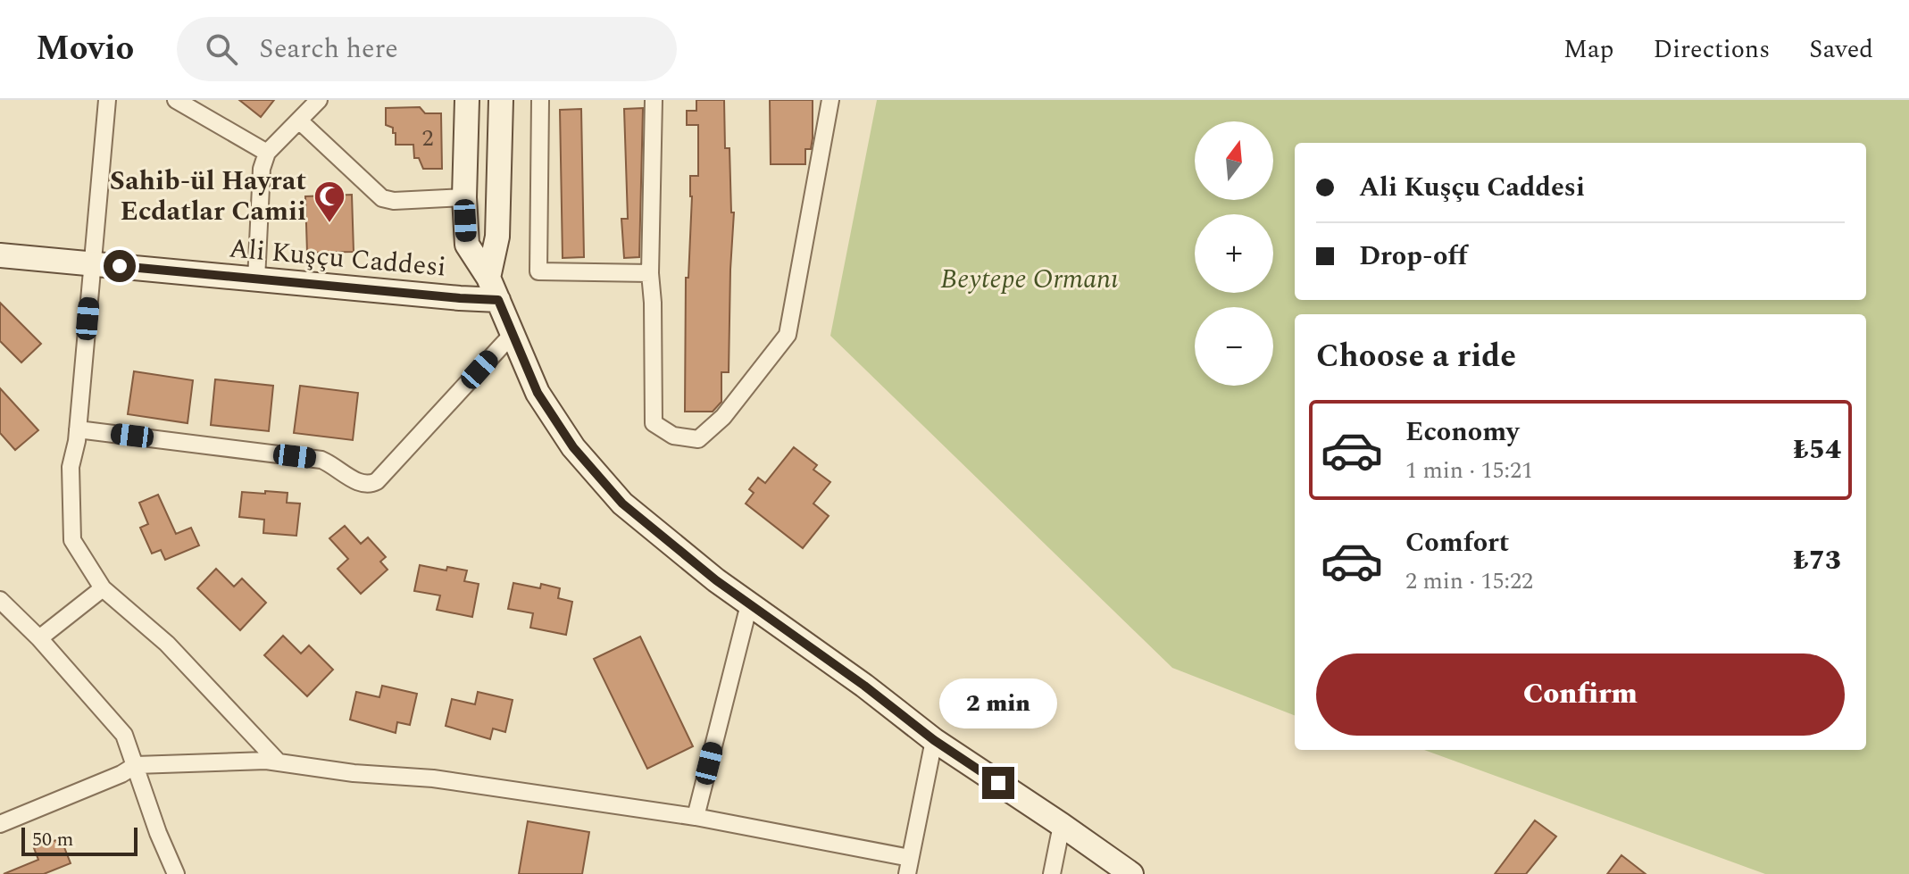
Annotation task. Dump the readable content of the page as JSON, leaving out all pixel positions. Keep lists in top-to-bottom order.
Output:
{
  "streets": {
    "street": ["Ali Kuşçu Caddesi"]
  },
  "parks": ["Beytepe Ormanı"],
  "places": {
    "mosque": ["Sahib-ül Hayrat Ecdatlar Camii"]
  },
  "house_numbers": ["2"],
  "scale_bar": "50 m",
  "north": "top",
  "page": {
    "header": "Movio",
    "search": "Search here",
    "nav": ["Map", "Directions", "Saved"],
    "map_buttons": ["+", "−"],
    "banner": ["Ali Kuşçu Caddesi", "Drop-off"],
    "heading": "Choose a ride",
    "list": [
      {
        "name": "Economy",
        "note": "1 min · 15:21",
        "value": "₺54"
      },
      {
        "name": "Comfort",
        "note": "2 min · 15:22",
        "value": "₺73"
      }
    ],
    "buttons": "Confirm",
    "bubble": "2 min",
    "scale": "50 m"
  }
}
